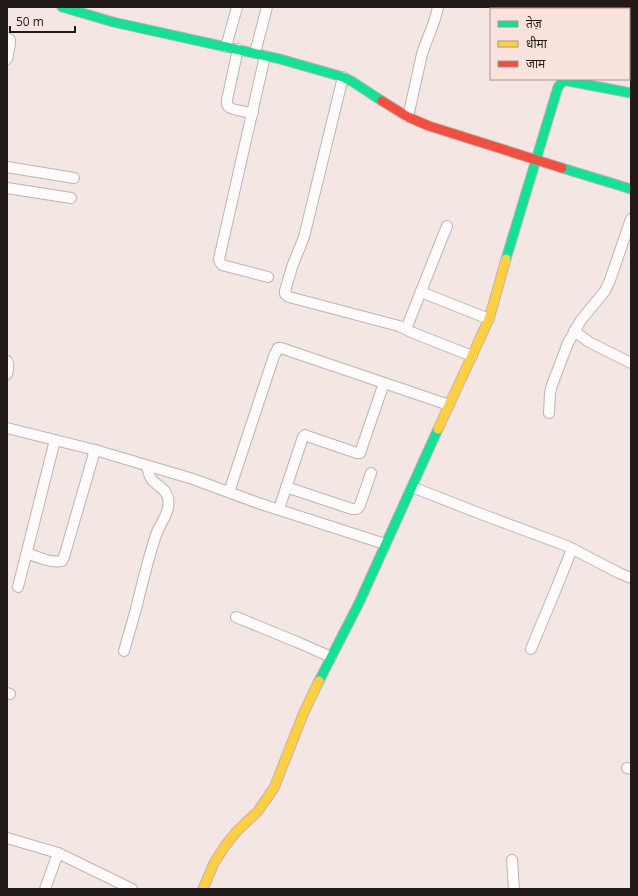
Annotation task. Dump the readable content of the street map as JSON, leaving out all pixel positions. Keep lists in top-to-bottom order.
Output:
{
  "legend": ["तेज़", "धीमा", "जाम"],
  "scale_bar": "50 m"
}
